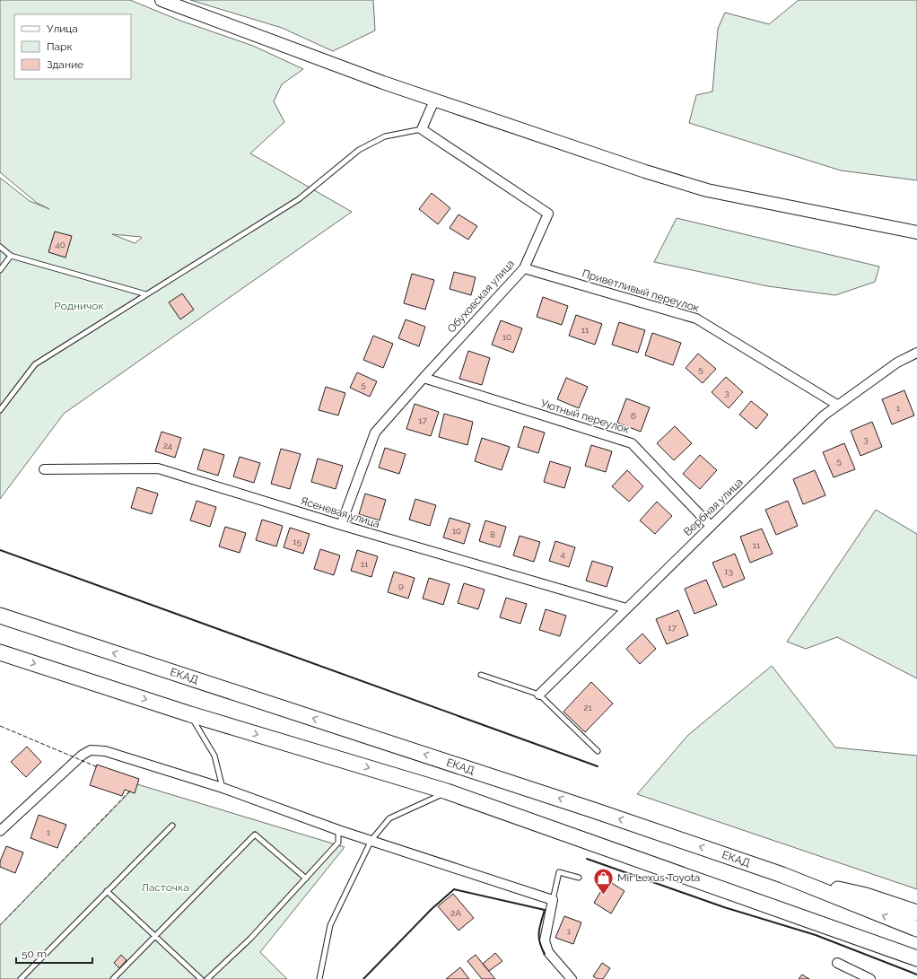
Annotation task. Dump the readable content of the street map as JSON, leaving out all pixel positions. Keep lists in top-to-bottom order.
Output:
{
  "streets": {
    "highway": ["ЕКАД"],
    "street": [
      "Приветливый переулок",
      "Обуховская улица",
      "Уютный переулок",
      "Вербная улица",
      "Ясеневая улица"
    ]
  },
  "crossings": [
    ["Приветливый переулок", "Обуховская улица"],
    ["Приветливый переулок", "Вербная улица"],
    ["Обуховская улица", "Уютный переулок"],
    ["Обуховская улица", "Ясеневая улица"],
    ["Уютный переулок", "Вербная улица"],
    ["Вербная улица", "Ясеневая улица"]
  ],
  "parks": ["Родничок", "Ласточка"],
  "places": {
    "shop": ["Mir Lexus Toyota"]
  },
  "house_numbers": [
    "40",
    "11",
    "10",
    "5",
    "5",
    "3",
    "1",
    "6",
    "17",
    "3",
    "24",
    "5",
    "10",
    "8",
    "15",
    "11",
    "4",
    "11",
    "13",
    "9",
    "17",
    "21",
    "1",
    "2А",
    "1"
  ],
  "legend": ["Улица", "Парк", "Здание"],
  "scale_bar": "50 m"
}
